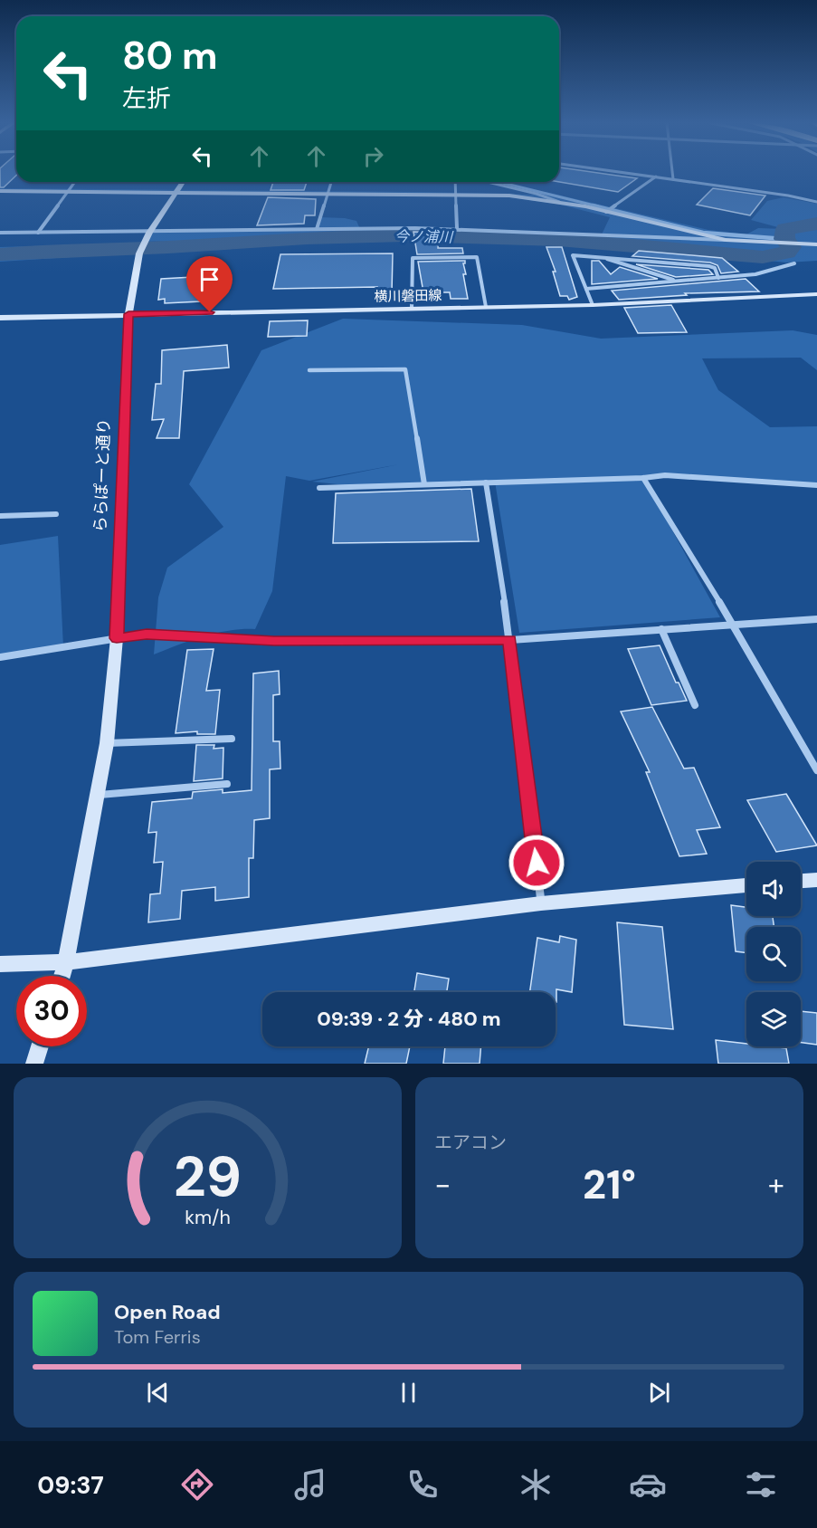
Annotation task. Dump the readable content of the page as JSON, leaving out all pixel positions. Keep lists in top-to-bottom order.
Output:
{
  "streets": {
    "street": ["横川磐田線", "ららぽーと通り"]
  },
  "crossings": [
    ["横川磐田線", "ららぽーと通り"]
  ],
  "water": ["今ノ浦川"],
  "page": {
    "turn": ["80 m", "左折"],
    "limit": "30",
    "trip": "09:39 · 2 分 · 480 m",
    "tile": "エアコン",
    "heat": ["−", "21°", "+"],
    "song": ["Open Road", "Tom Ferris"],
    "tabs": "09:37",
    "gauge": ["29", "km/h"]
  }
}
